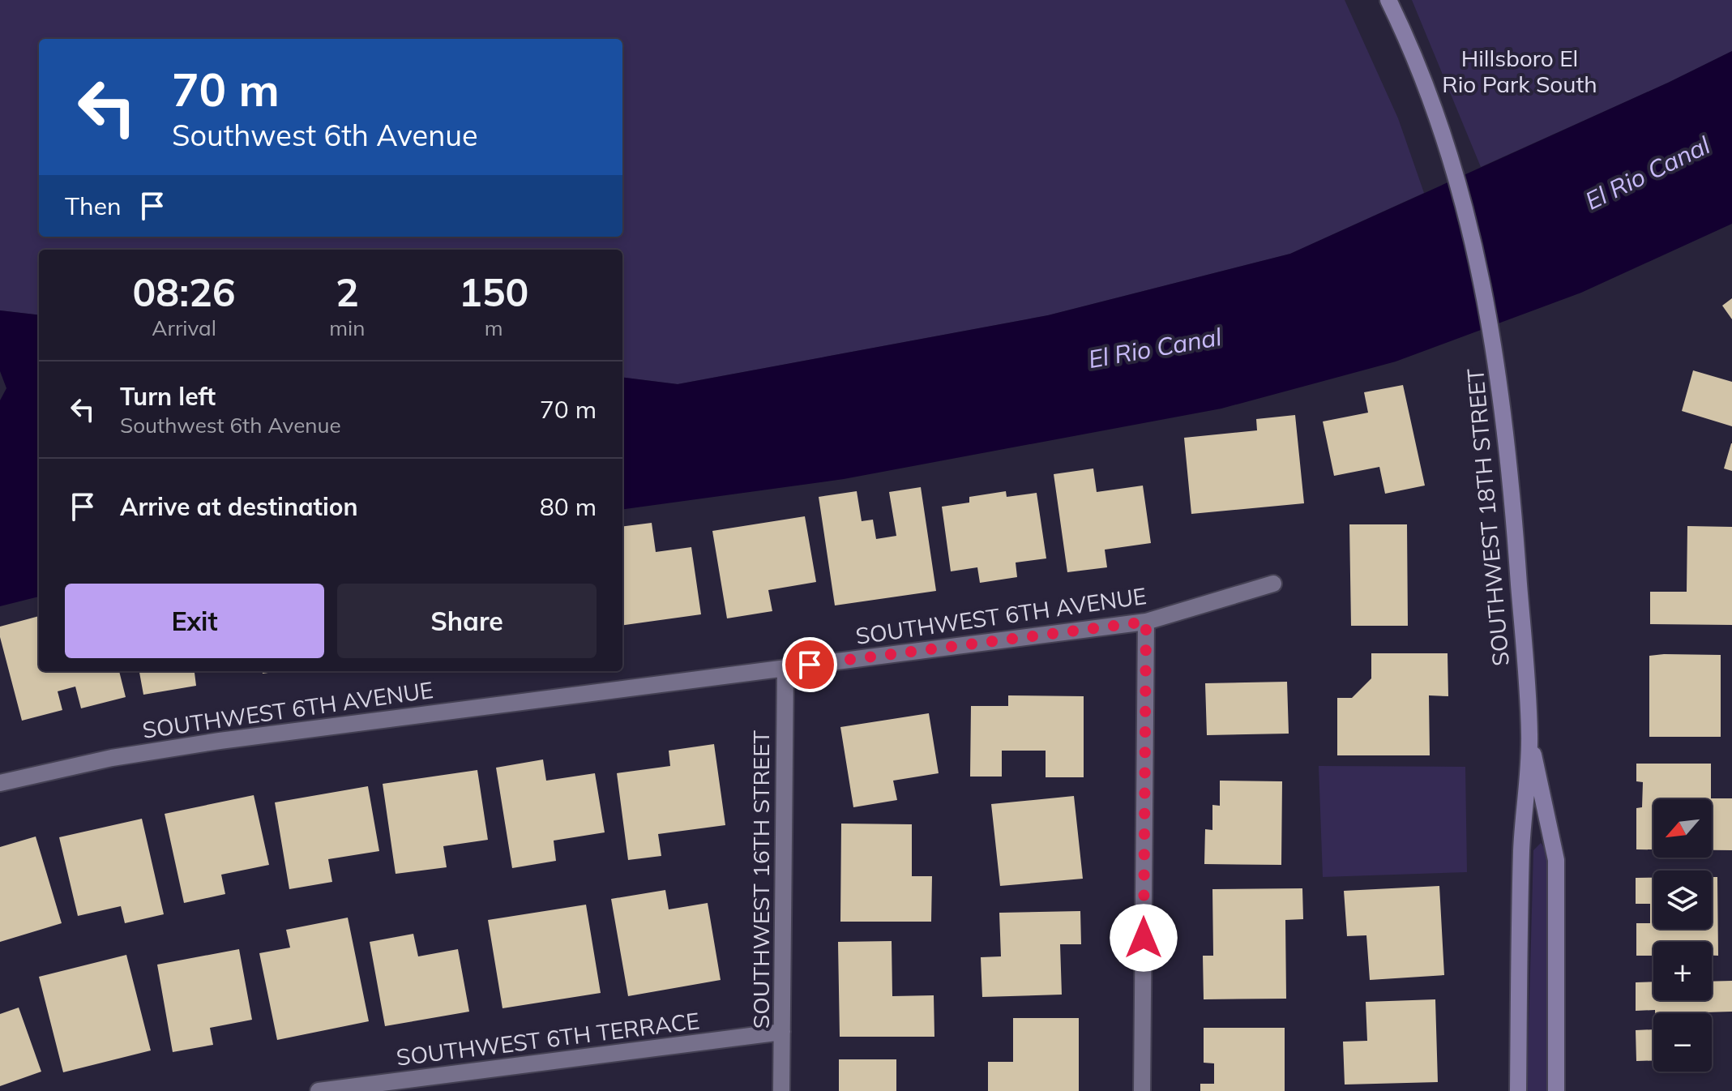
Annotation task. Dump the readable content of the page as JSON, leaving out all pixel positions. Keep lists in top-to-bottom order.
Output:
{
  "streets": {
    "main road": ["SOUTHWEST 18TH STREET"],
    "street": ["SOUTHWEST 6TH AVENUE", "SOUTHWEST 16TH STREET", "SOUTHWEST 6TH TERRACE"]
  },
  "crossings": [
    ["SOUTHWEST 6TH AVENUE", "SOUTHWEST 16TH STREET"],
    ["SOUTHWEST 16TH STREET", "SOUTHWEST 6TH TERRACE"]
  ],
  "water": ["El Rio Canal"],
  "parks": ["Hillsboro El Rio Park South"],
  "north": "bottom left",
  "page": {
    "turn": ["70 m", "Southwest 6th Avenue"],
    "then": "Then",
    "eta": [
      "08:26",
      "Arrival",
      "2",
      "min",
      "150",
      "m"
    ],
    "list": [
      {
        "name": "Turn left",
        "note": "Southwest 6th Avenue",
        "value": "70 m"
      },
      {
        "name": "Arrive at destination",
        "value": "80 m"
      }
    ],
    "buttons": ["Exit", "Share"],
    "map_buttons": ["+", "−"]
  }
}
